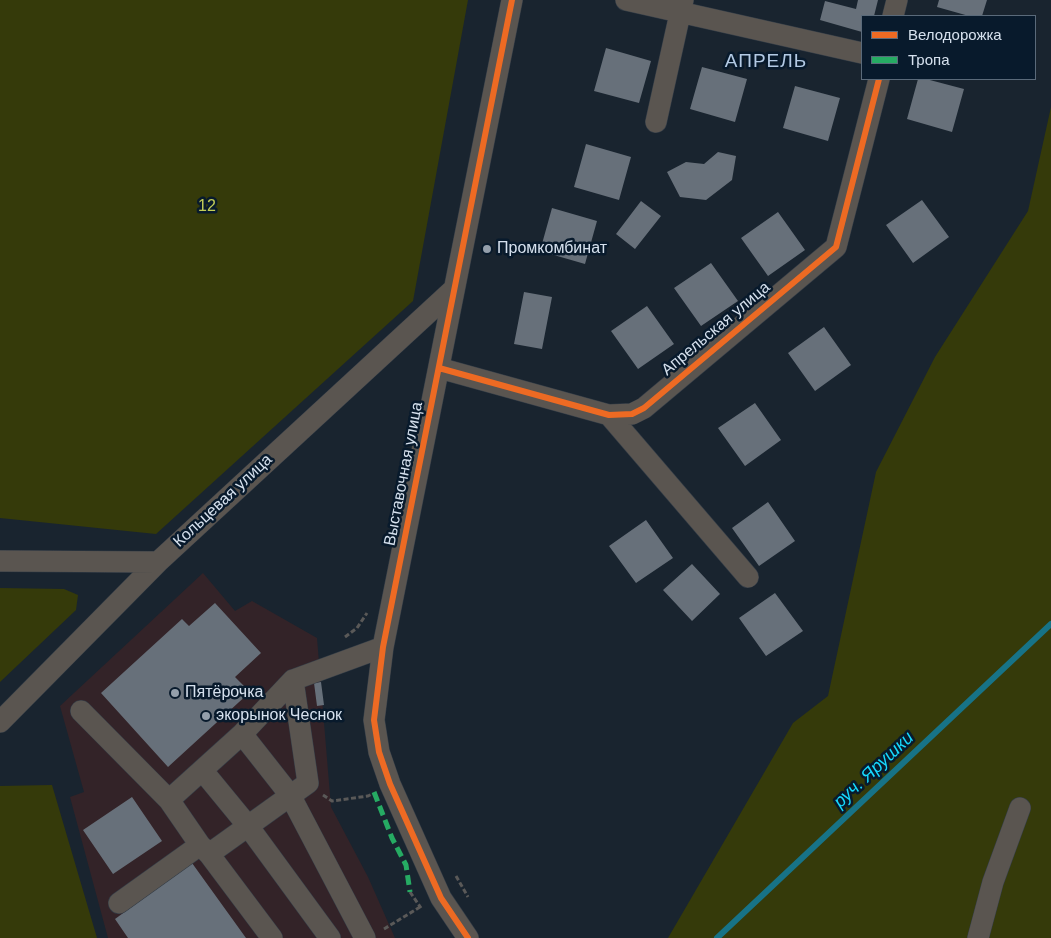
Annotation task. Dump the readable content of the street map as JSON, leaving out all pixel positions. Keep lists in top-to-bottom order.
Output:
{
  "streets": {
    "street": ["Апрельская улица", "Выставочная улица", "Кольцевая улица"]
  },
  "crossings": [
    ["Апрельская улица", "Выставочная улица"],
    ["Выставочная улица", "Кольцевая улица"]
  ],
  "districts": ["АПРЕЛЬ"],
  "water": ["руч. Ярушки"],
  "parks": ["12"],
  "places": ["Промкомбинат", "Пятёрочка", "экорынок Чеснок"],
  "legend": ["Велодорожка", "Тропа"]
}
